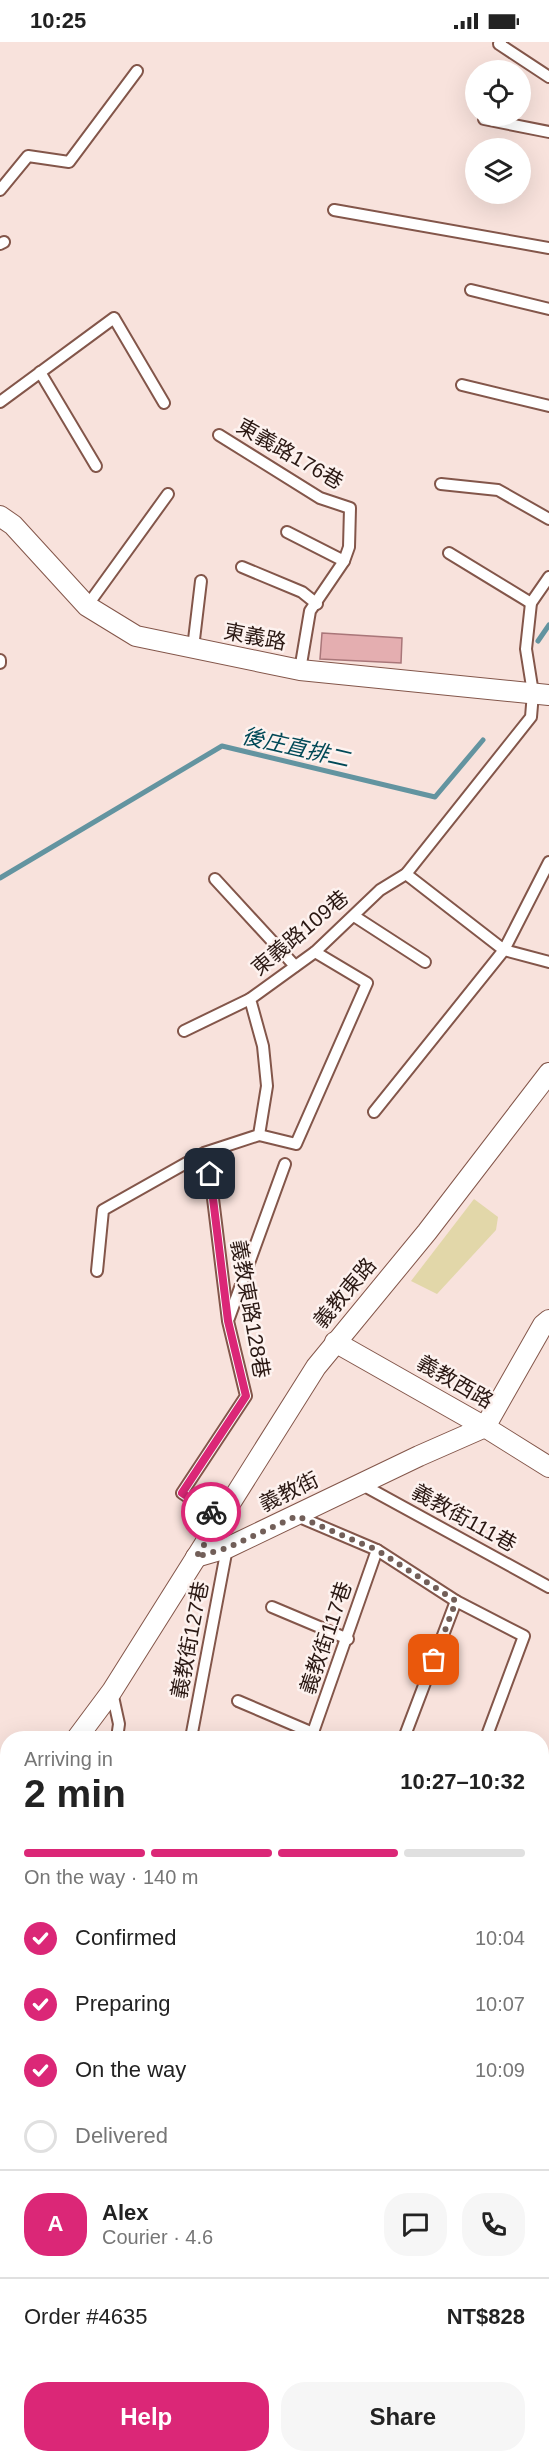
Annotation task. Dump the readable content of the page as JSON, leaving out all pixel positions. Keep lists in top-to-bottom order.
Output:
{
  "streets": {
    "street": [
      "東義路",
      "義教東路",
      "義教西路",
      "義教街"
    ],
    "lane": [
      "東義路176巷",
      "東義路109巷",
      "義教東路128巷",
      "義教街111巷",
      "義教街117巷",
      "義教街127巷"
    ]
  },
  "crossings": [
    ["東義路176巷", "東義路"],
    ["東義路", "東義路109巷"],
    ["義教東路", "義教東路128巷"],
    ["義教東路", "義教西路"],
    ["義教東路", "義教街"],
    ["義教西路", "義教街"],
    ["義教街", "義教街111巷"],
    ["義教街", "義教街127巷"]
  ],
  "water": ["後庄直排二"],
  "page": {
    "status": "10:25",
    "heading": ["2 min", "Arriving in", "10:27–10:32"],
    "panel": [
      "Alex",
      "Courier · 4.6",
      "Order #4635",
      "NT$828"
    ],
    "bar": "On the way · 140 m",
    "list": [
      ["Confirmed", "10:04"],
      ["Preparing", "10:07"],
      ["On the way", "10:09"],
      "Delivered"
    ],
    "round": "A",
    "buttons": ["Help", "Share"]
  }
}
